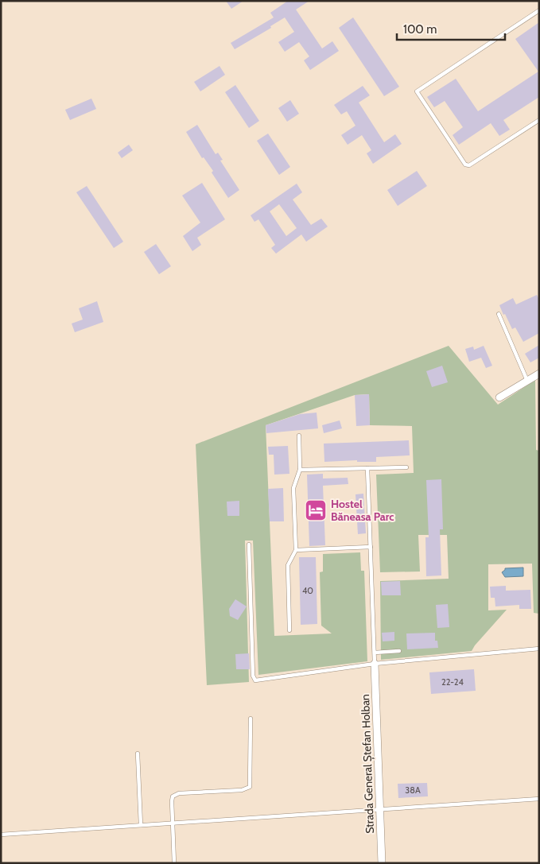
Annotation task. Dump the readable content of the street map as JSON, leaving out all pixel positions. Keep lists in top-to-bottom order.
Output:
{
  "streets": {
    "street": ["Strada General Ștefan Holban"]
  },
  "places": {
    "hotel": ["Hostel Băneasa Parc"]
  },
  "house_numbers": ["40", "22-24", "38A"],
  "scale_bar": "100 m"
}
